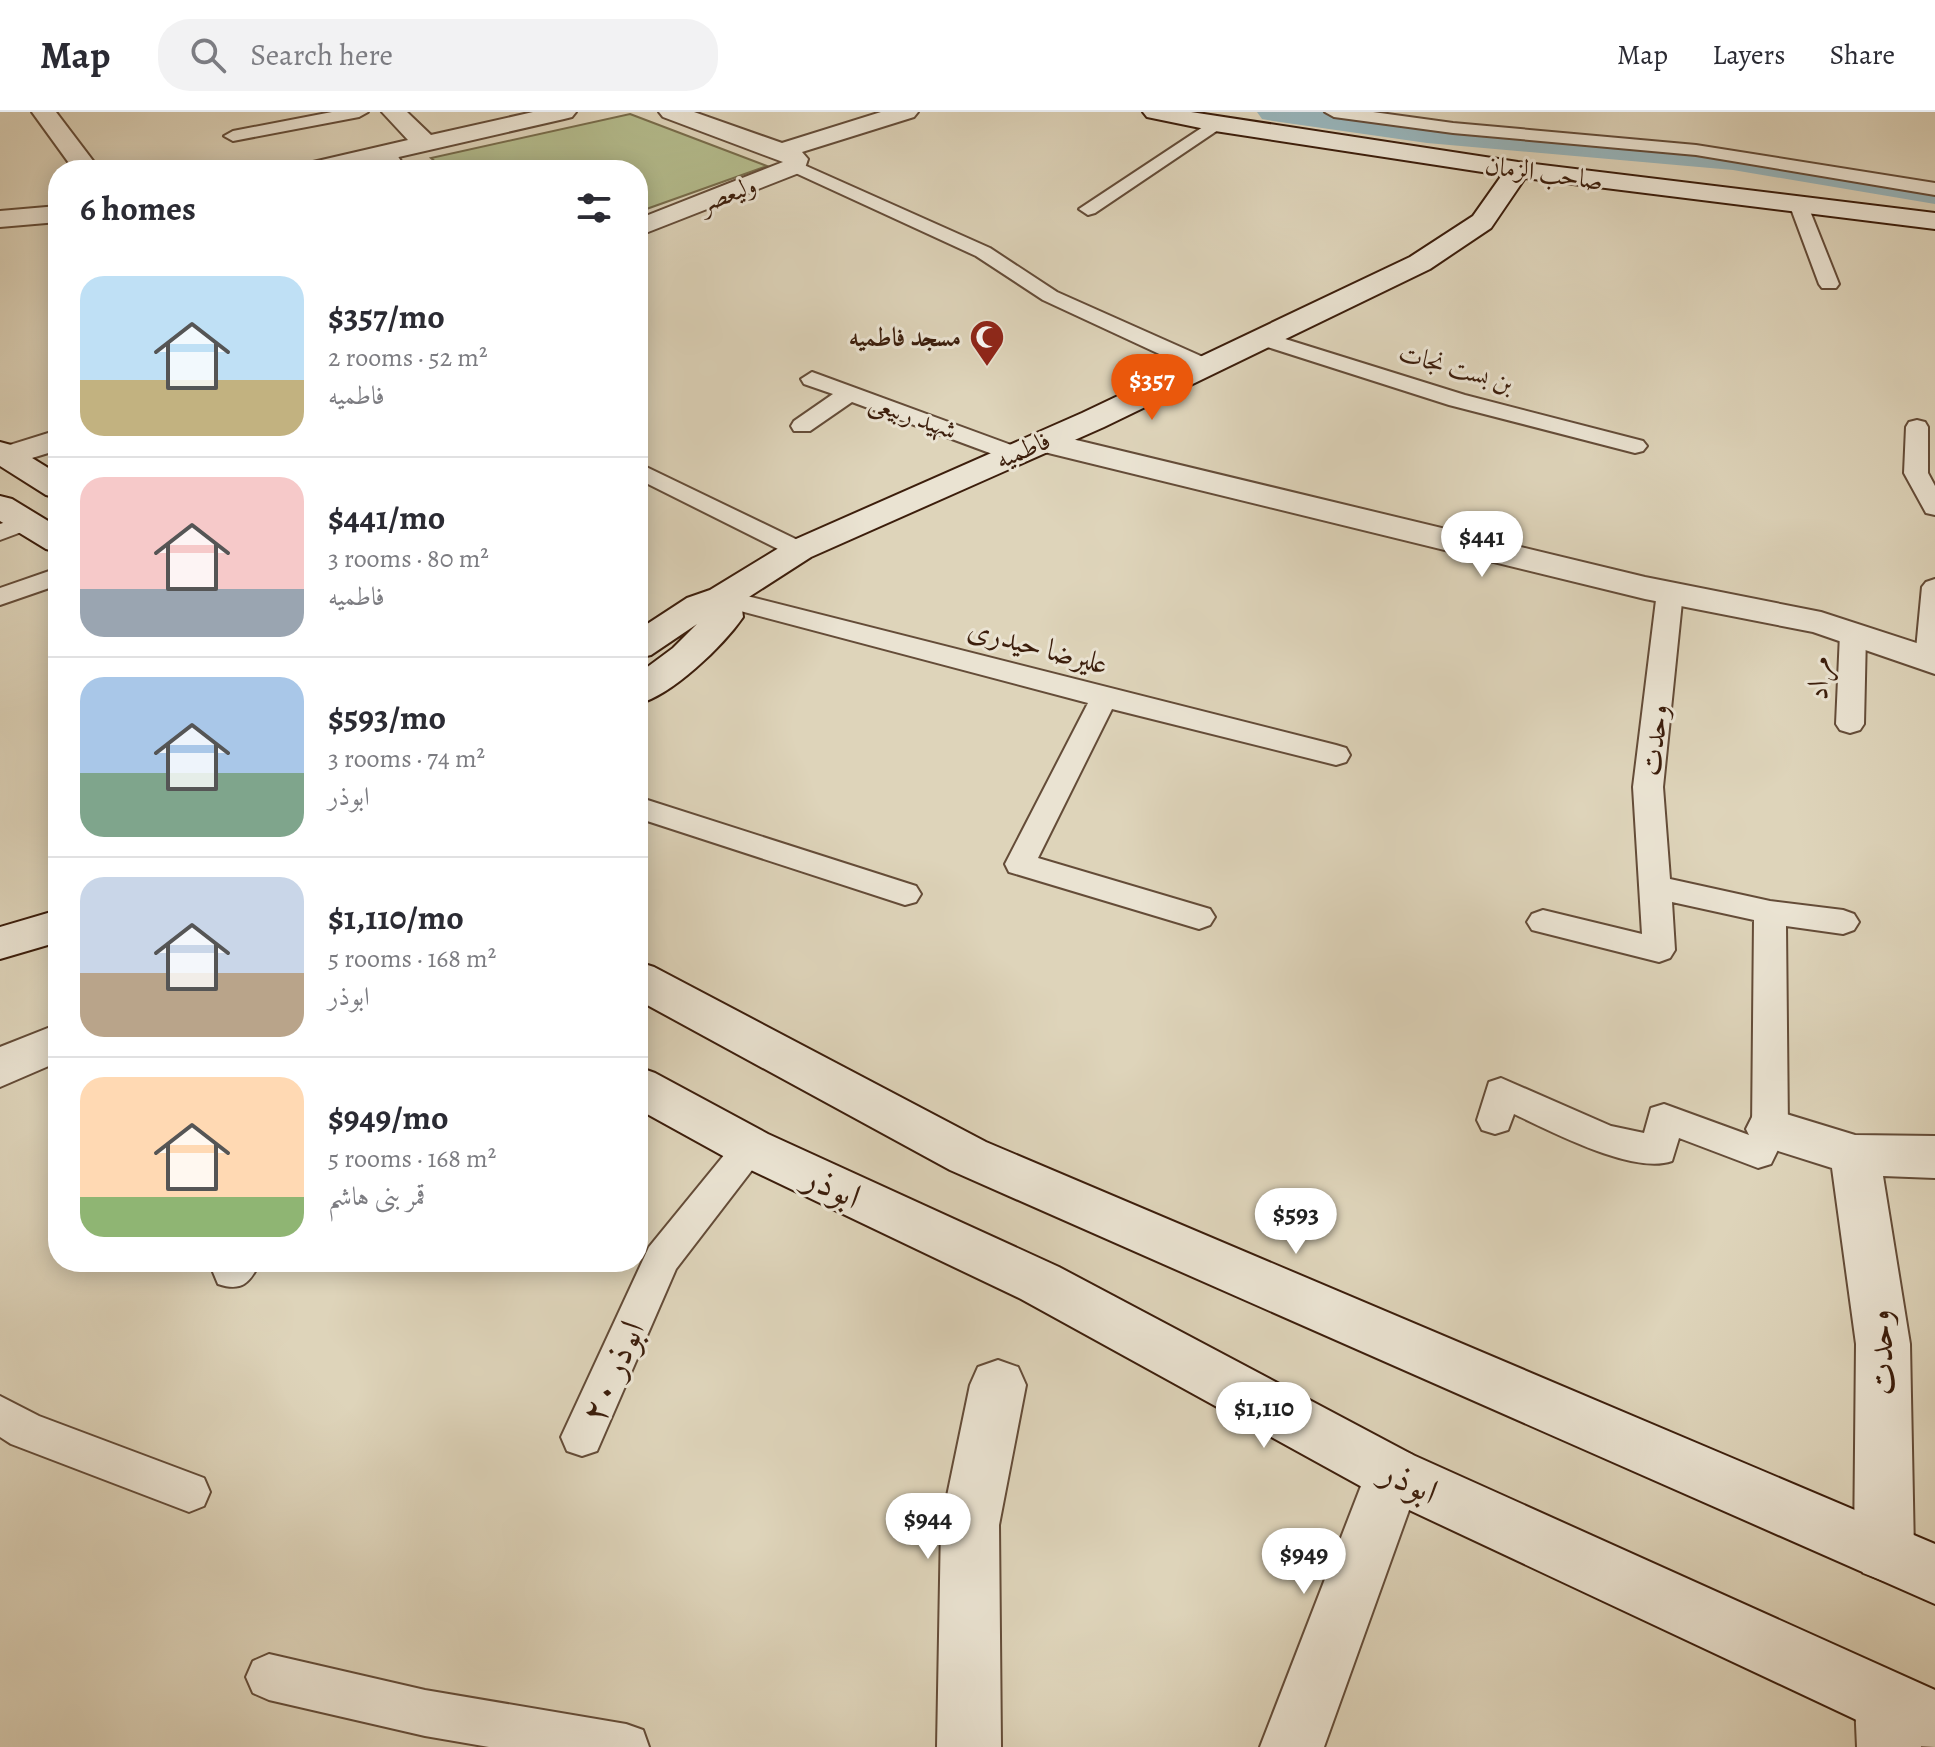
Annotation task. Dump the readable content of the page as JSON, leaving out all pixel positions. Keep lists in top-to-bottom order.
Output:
{
  "streets": {
    "street": [
      "صاحب الزمان",
      "ولیعصر",
      "فاطمیه",
      "وحدت",
      "ابوذر"
    ],
    "lane": [
      "بن بست نجات",
      "شهید ربیعی",
      "علیرضا حیدری",
      "مراد",
      "ابوذر ۲۰"
    ]
  },
  "crossings": [
    ["صاحب الزمان", "فاطمیه"],
    ["بن بست نجات", "فاطمیه"],
    ["شهید ربیعی", "فاطمیه"],
    ["فاطمیه", "علیرضا حیدری"],
    ["ابوذر", "ابوذر ۲۰"]
  ],
  "places": {
    "mosque": ["مسجد فاطمیه"]
  },
  "page": {
    "header": "Map",
    "search": "Search here",
    "nav": ["Map", "Layers", "Share"],
    "heading": "6 homes",
    "list": [
      {
        "name": "$357/mo",
        "note": "2 rooms · 52 m² · فاطمیه"
      },
      {
        "name": "$441/mo",
        "note": "3 rooms · 80 m² · فاطمیه"
      },
      {
        "name": "$593/mo",
        "note": "3 rooms · 74 m² · ابوذر"
      },
      {
        "name": "$1,110/mo",
        "note": "5 rooms · 168 m² · ابوذر"
      },
      {
        "name": "$949/mo",
        "note": "5 rooms · 168 m² · قمر بنی هاشم"
      }
    ],
    "price": [
      "$357",
      "$441",
      "$593",
      "$1,110",
      "$944",
      "$949"
    ]
  }
}
